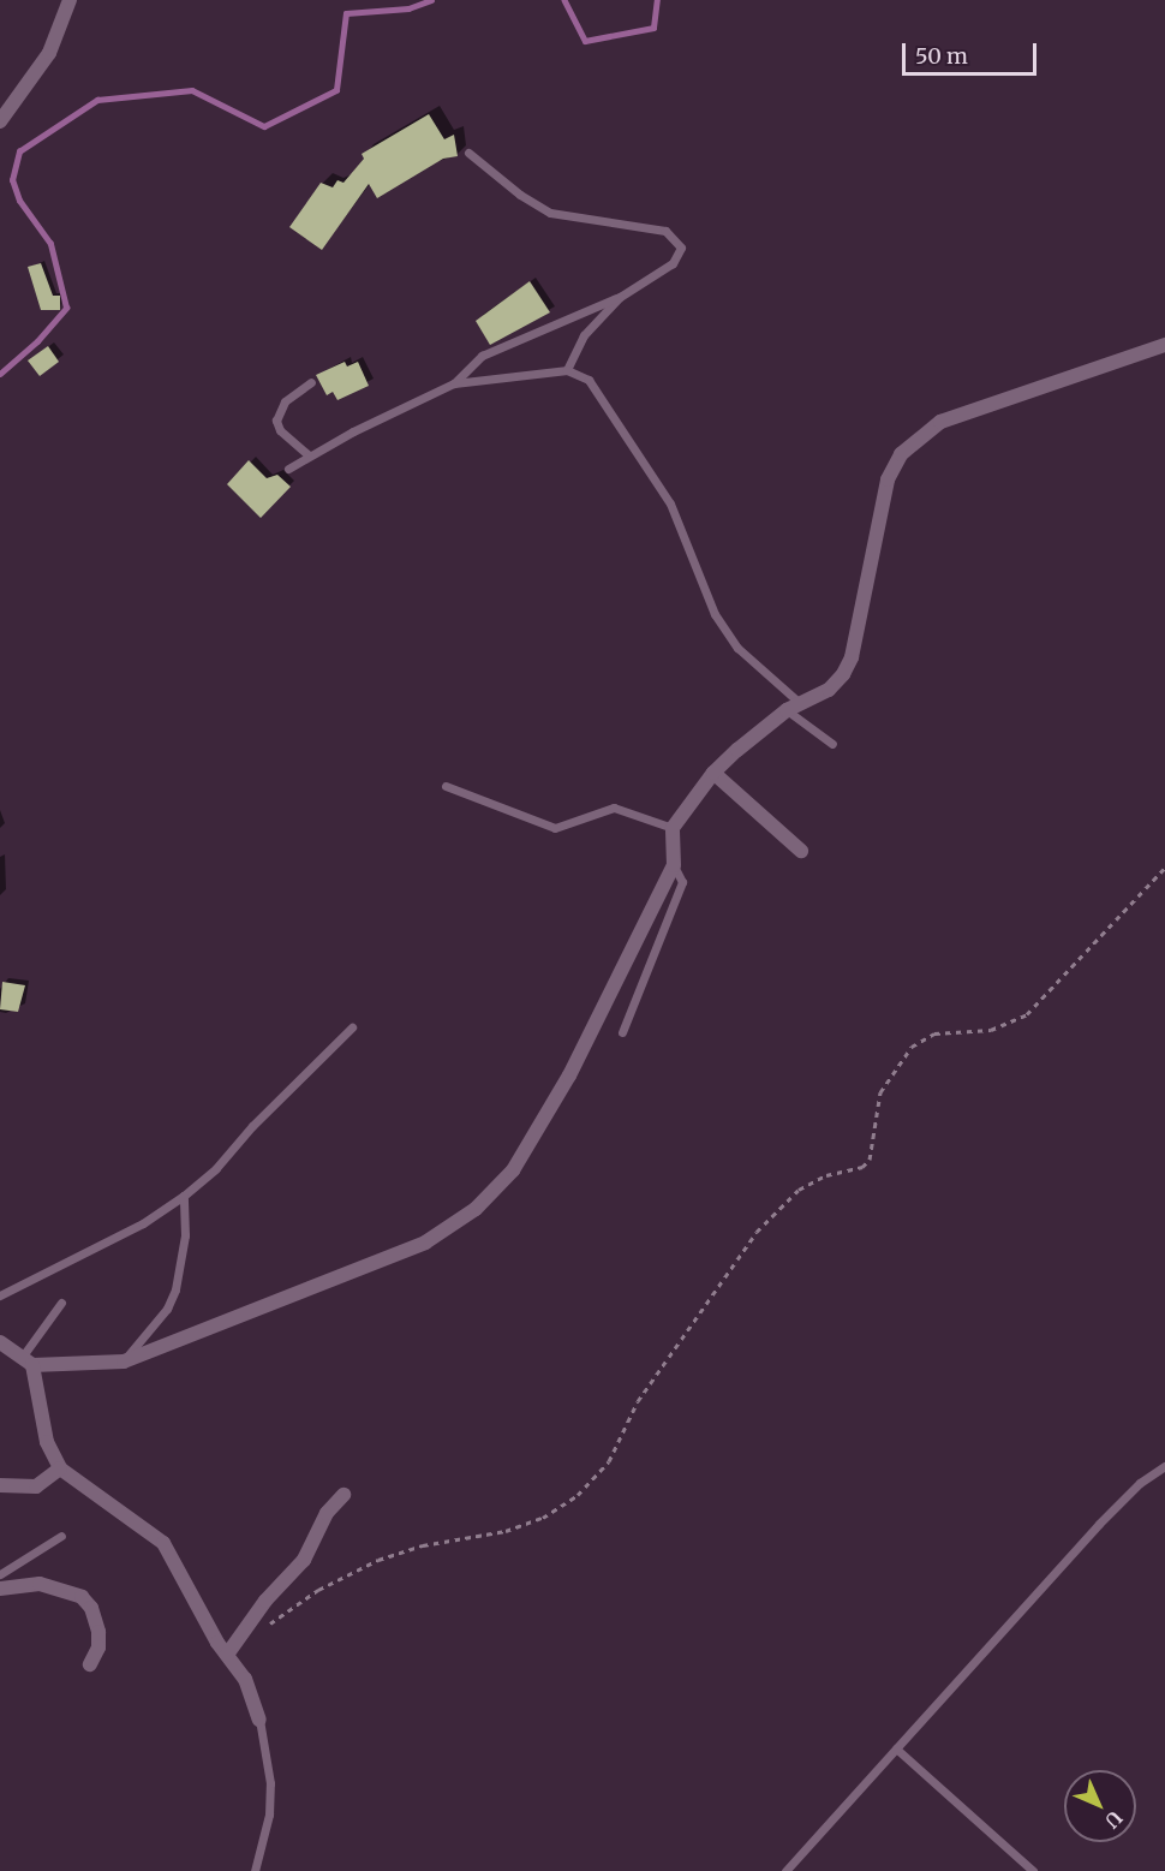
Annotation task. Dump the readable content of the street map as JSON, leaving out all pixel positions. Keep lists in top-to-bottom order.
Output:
{
  "scale_bar": "50 m",
  "north": "bottom right"
}
